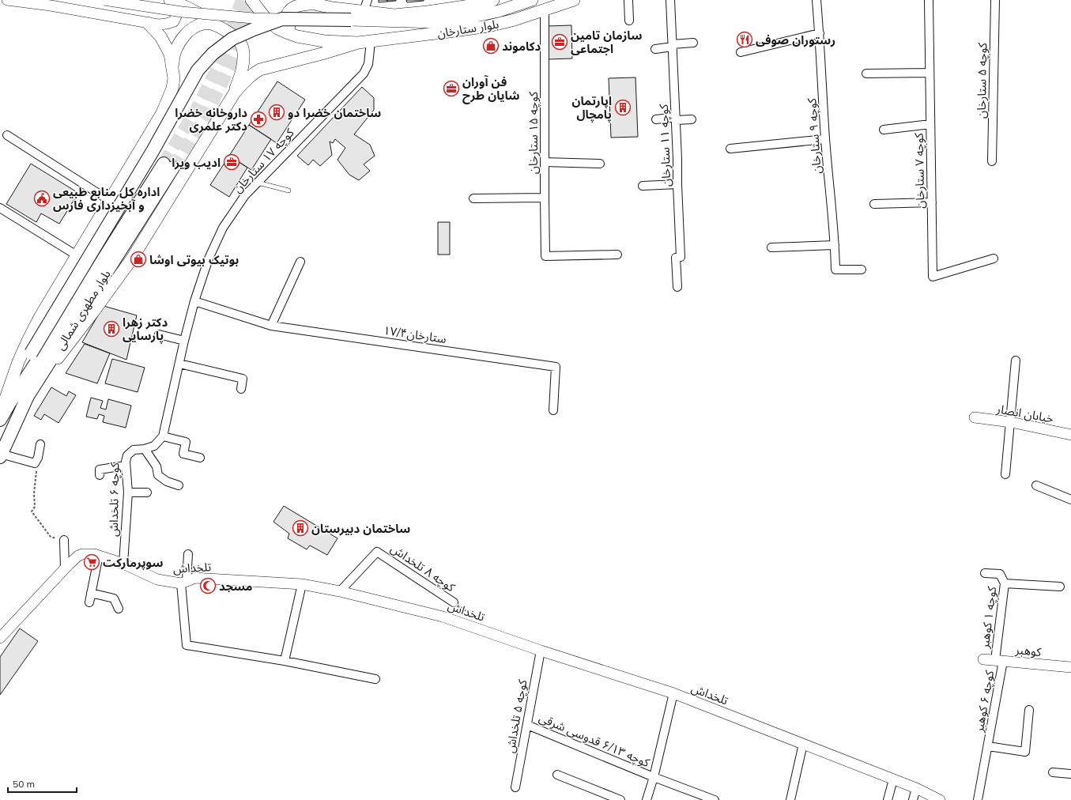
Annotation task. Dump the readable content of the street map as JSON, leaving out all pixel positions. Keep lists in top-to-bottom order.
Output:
{
  "streets": {
    "main road": ["بلوار ستارخان", "بلوار مطهرى شمالى"],
    "street": [
      "کوچه ۵ ستارخان",
      "کوچه ۱۵ ستارخان",
      "کوچه ۹ ستارخان",
      "کوچه ۱۱ ستارخان",
      "کوچه ۱۷ ستارخان",
      "کوچه ۷ ستارخان",
      "ستارخان۱۷/۴",
      "خیابان انصار",
      "کوچه ۶ تلخداش",
      "تلخداش",
      "کوچه ۸ تلخداش",
      "کوچه ۱ کوهبر",
      "کوهبر",
      "کوچه ۶ کوهبر",
      "کوچه ۵ تلخداش",
      "کوچه ۶/۱۳ قدوسی شرقی"
    ]
  },
  "crossings": [
    ["بلوار ستارخان", "کوچه ۱۵ ستارخان"],
    ["بلوار ستارخان", "کوچه ۱۷ ستارخان"],
    ["کوچه ۱۷ ستارخان", "ستارخان۱۷/۴"],
    ["کوچه ۶ تلخداش", "تلخداش"],
    ["تلخداش", "کوچه ۸ تلخداش"],
    ["تلخداش", "کوچه ۵ تلخداش"],
    ["کوچه ۱ کوهبر", "کوهبر"],
    ["کوچه ۱ کوهبر", "کوچه ۶ کوهبر"],
    ["کوهبر", "کوچه ۶ کوهبر"],
    ["کوچه ۵ تلخداش", "کوچه ۶/۱۳ قدوسی شرقی"]
  ],
  "places": {
    "restaurant": ["رستوران صوفی"],
    "office": ["سازمان تامین اجتماعی", "فن آوران شایان طرح", "ادیب ویرا"],
    "shop": ["دکاموند", "بوتیک بیوتی اوشا"],
    "building": [
      "اپارتمان پامچال",
      "ساختمان خضرا دو",
      "دکتر زهرا پارسایی",
      "ساختمان دبیرستان"
    ],
    "pharmacy": ["داروخانه خضرا دکتر علمری"],
    "public building": ["اداره کل منابع طبیعى و آبخیزدارى فارس"],
    "supermarket": ["سوپرمارکت"],
    "mosque": ["مسجد"]
  },
  "scale_bar": "50 m"
}
